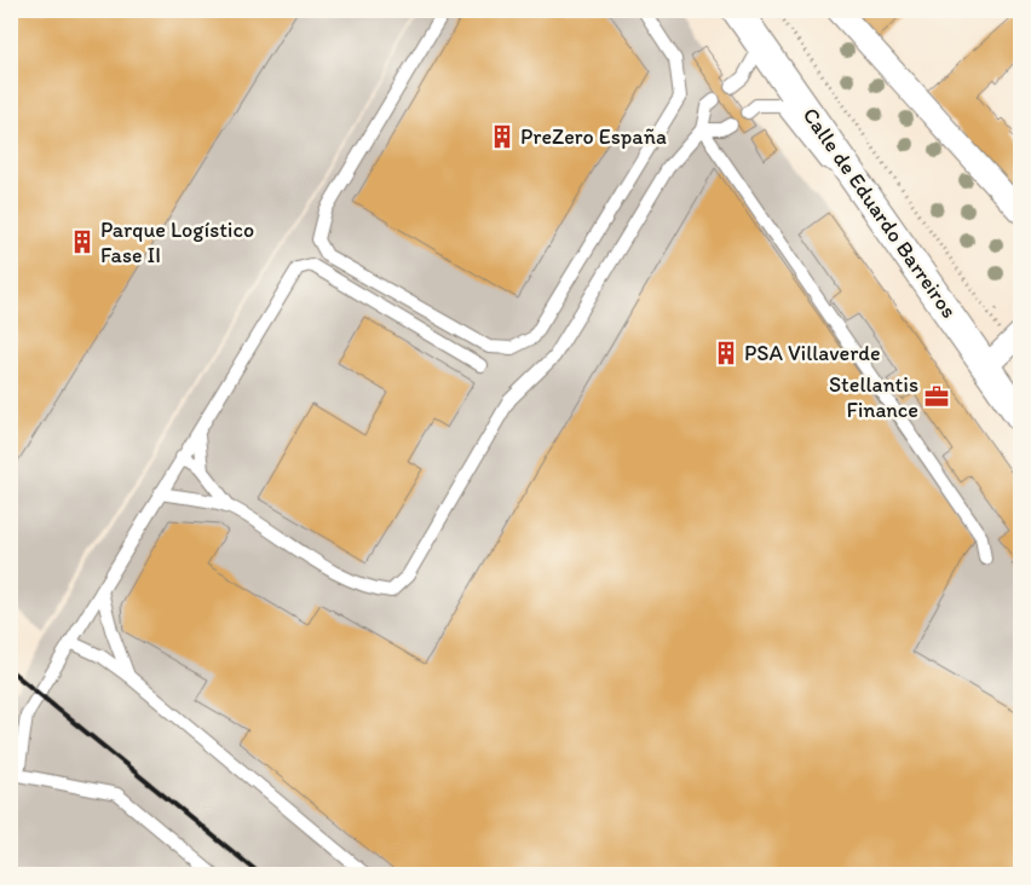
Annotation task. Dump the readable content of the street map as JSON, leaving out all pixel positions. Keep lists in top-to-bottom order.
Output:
{
  "streets": {
    "street": ["Calle de Eduardo Barreiros"]
  },
  "places": {
    "building": ["PreZero España", "Parque Logístico Fase II", "PSA Villaverde"],
    "office": ["Stellantis Finance"]
  }
}
